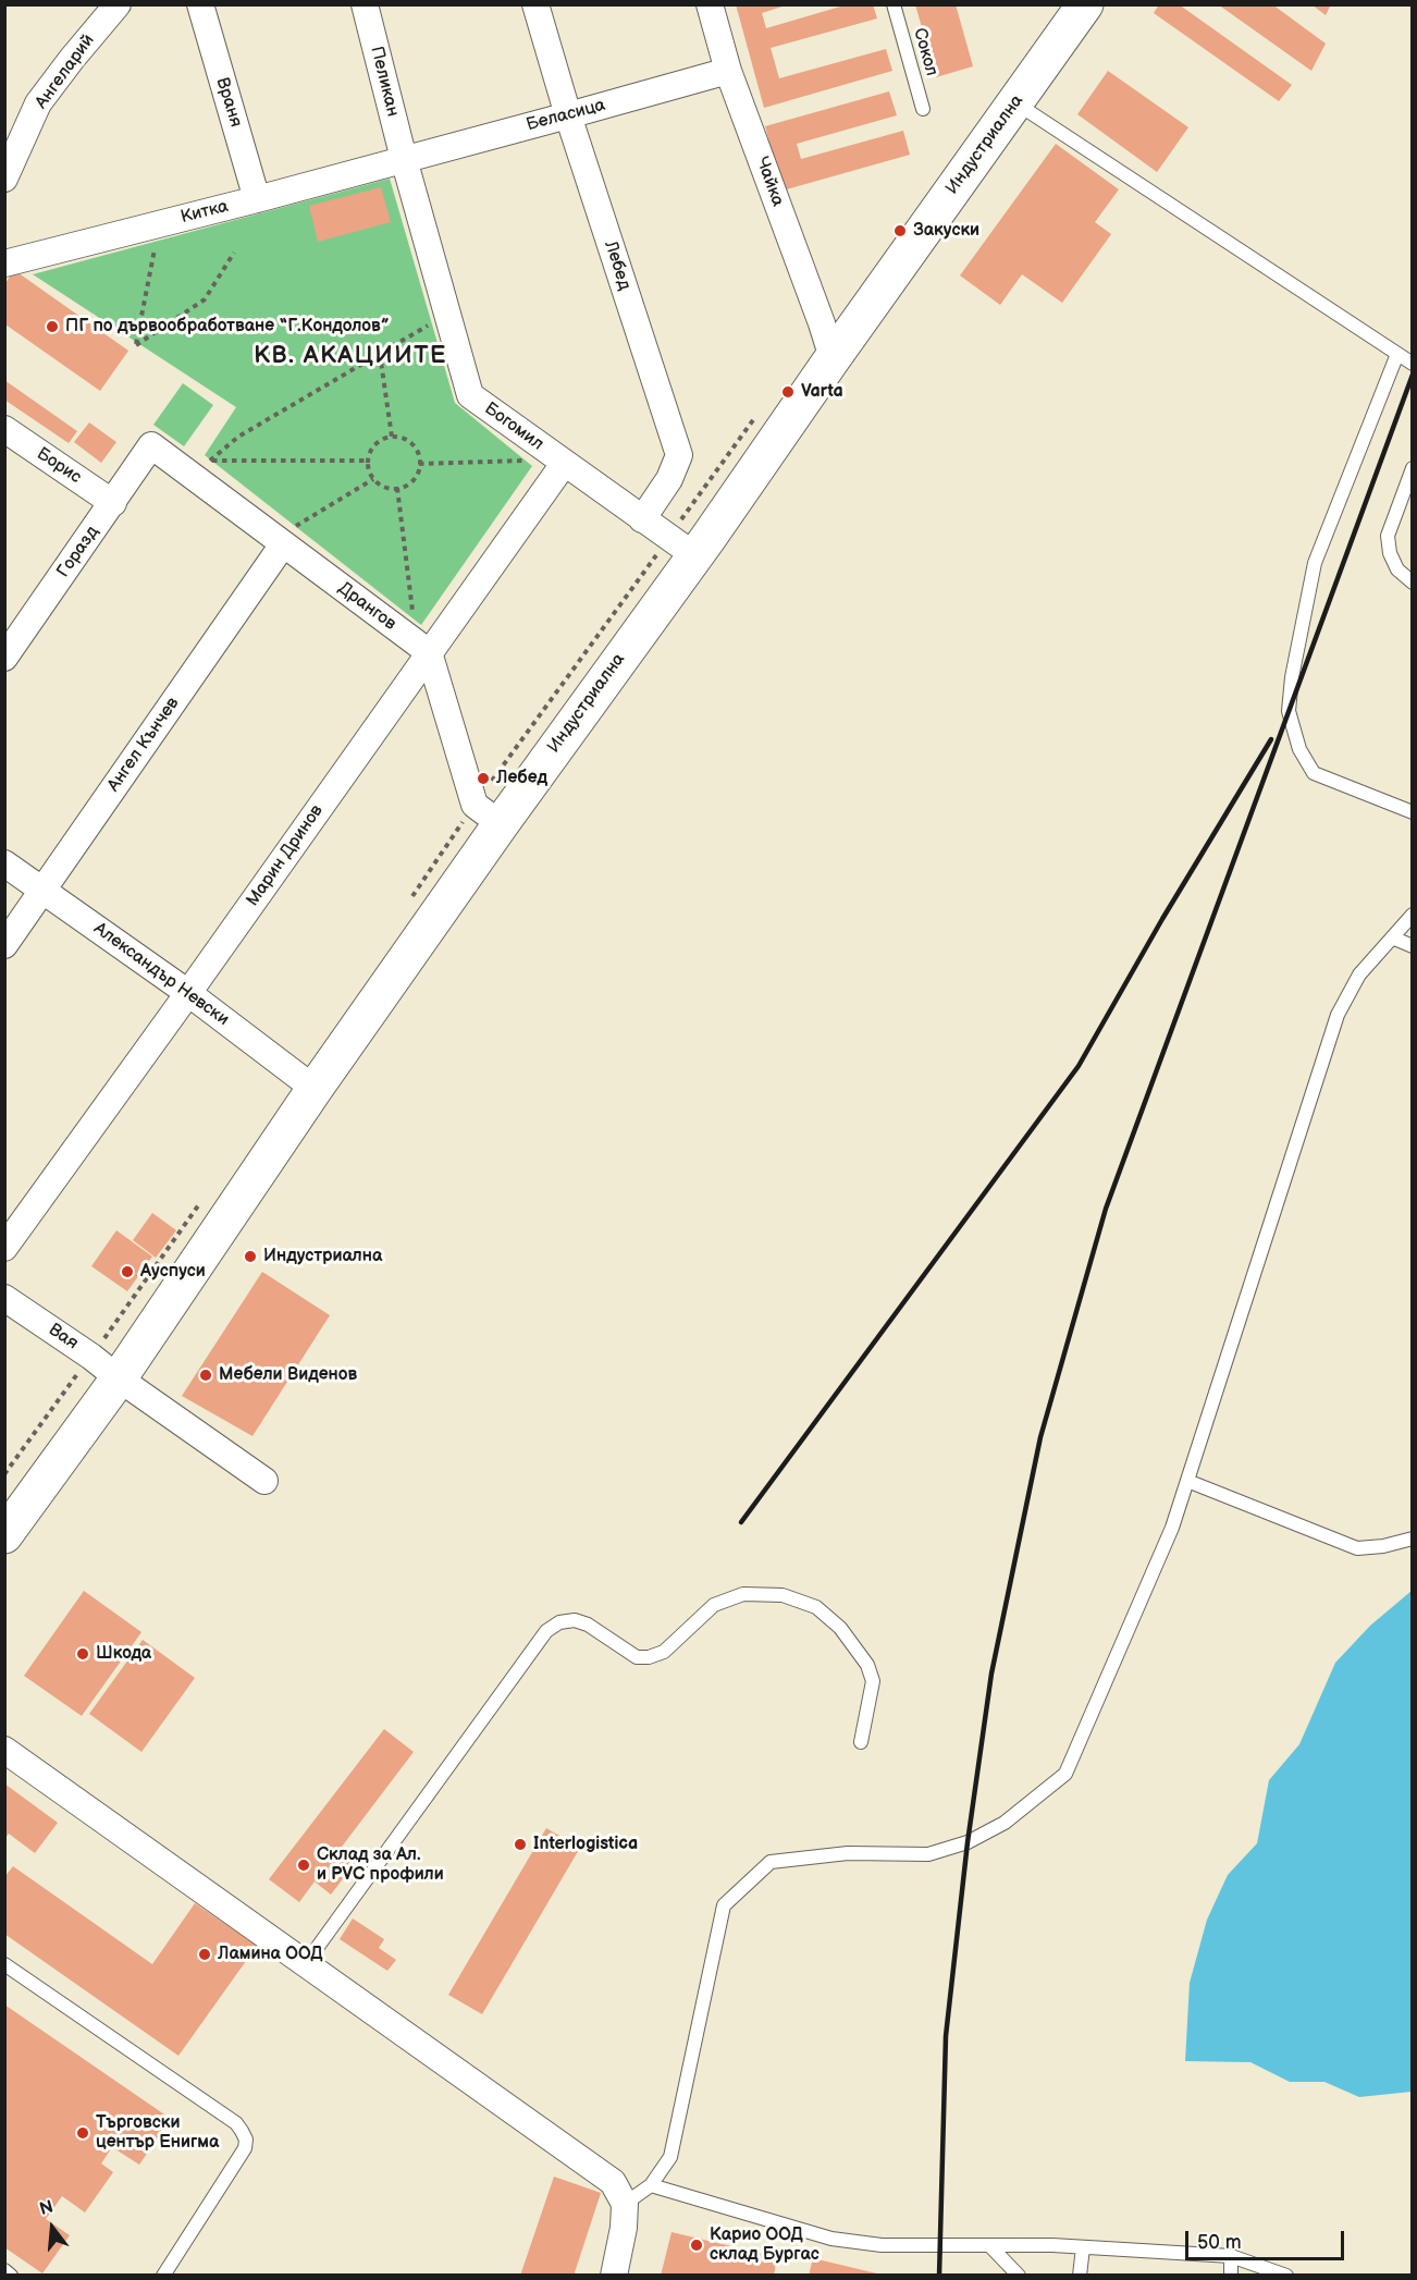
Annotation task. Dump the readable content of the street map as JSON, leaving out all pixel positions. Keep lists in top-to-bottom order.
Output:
{
  "streets": {
    "main road": ["Индустриална"],
    "street": [
      "Ангеларий",
      "Пеликан",
      "Враня",
      "Беласица",
      "Чайка",
      "Китка",
      "Лебед",
      "Богомил",
      "Борис",
      "Горазд",
      "Дрангов",
      "Ангел Кънчев",
      "Марин Дринов",
      "Александър Невски",
      "Вая"
    ],
    "lane": ["Сокол"]
  },
  "crossings": [
    ["Пеликан", "Беласица"],
    ["Пеликан", "Китка"],
    ["Пеликан", "Богомил"],
    ["Враня", "Китка"],
    ["Беласица", "Чайка"],
    ["Беласица", "Китка"],
    ["Беласица", "Лебед"],
    ["Беласица", "Богомил"],
    ["Индустриална", "Чайка"],
    ["Индустриална", "Богомил"],
    ["Индустриална", "Александър Невски"],
    ["Индустриална", "Вая"],
    ["Китка", "Богомил"],
    ["Лебед", "Богомил"],
    ["Богомил", "Марин Дринов"],
    ["Борис", "Горазд"],
    ["Горазд", "Дрангов"],
    ["Дрангов", "Ангел Кънчев"],
    ["Дрангов", "Марин Дринов"],
    ["Ангел Кънчев", "Александър Невски"],
    ["Марин Дринов", "Александър Невски"]
  ],
  "districts": ["КВ. АКАЦИИТЕ"],
  "places": [
    "Закуски",
    "ПГ по дървообработване “Г.Кондолов”",
    "Varta",
    "Лебед",
    "Индустриална",
    "Ауспуси",
    "Мебели Виденов",
    "Шкода",
    "Interlogistica",
    "Склад за Ал. и PVC профили",
    "Ламина ООД",
    "Търговски център Енигма",
    "Карио ООД склад Бургас"
  ],
  "scale_bar": "50 m",
  "north": "top"
}
